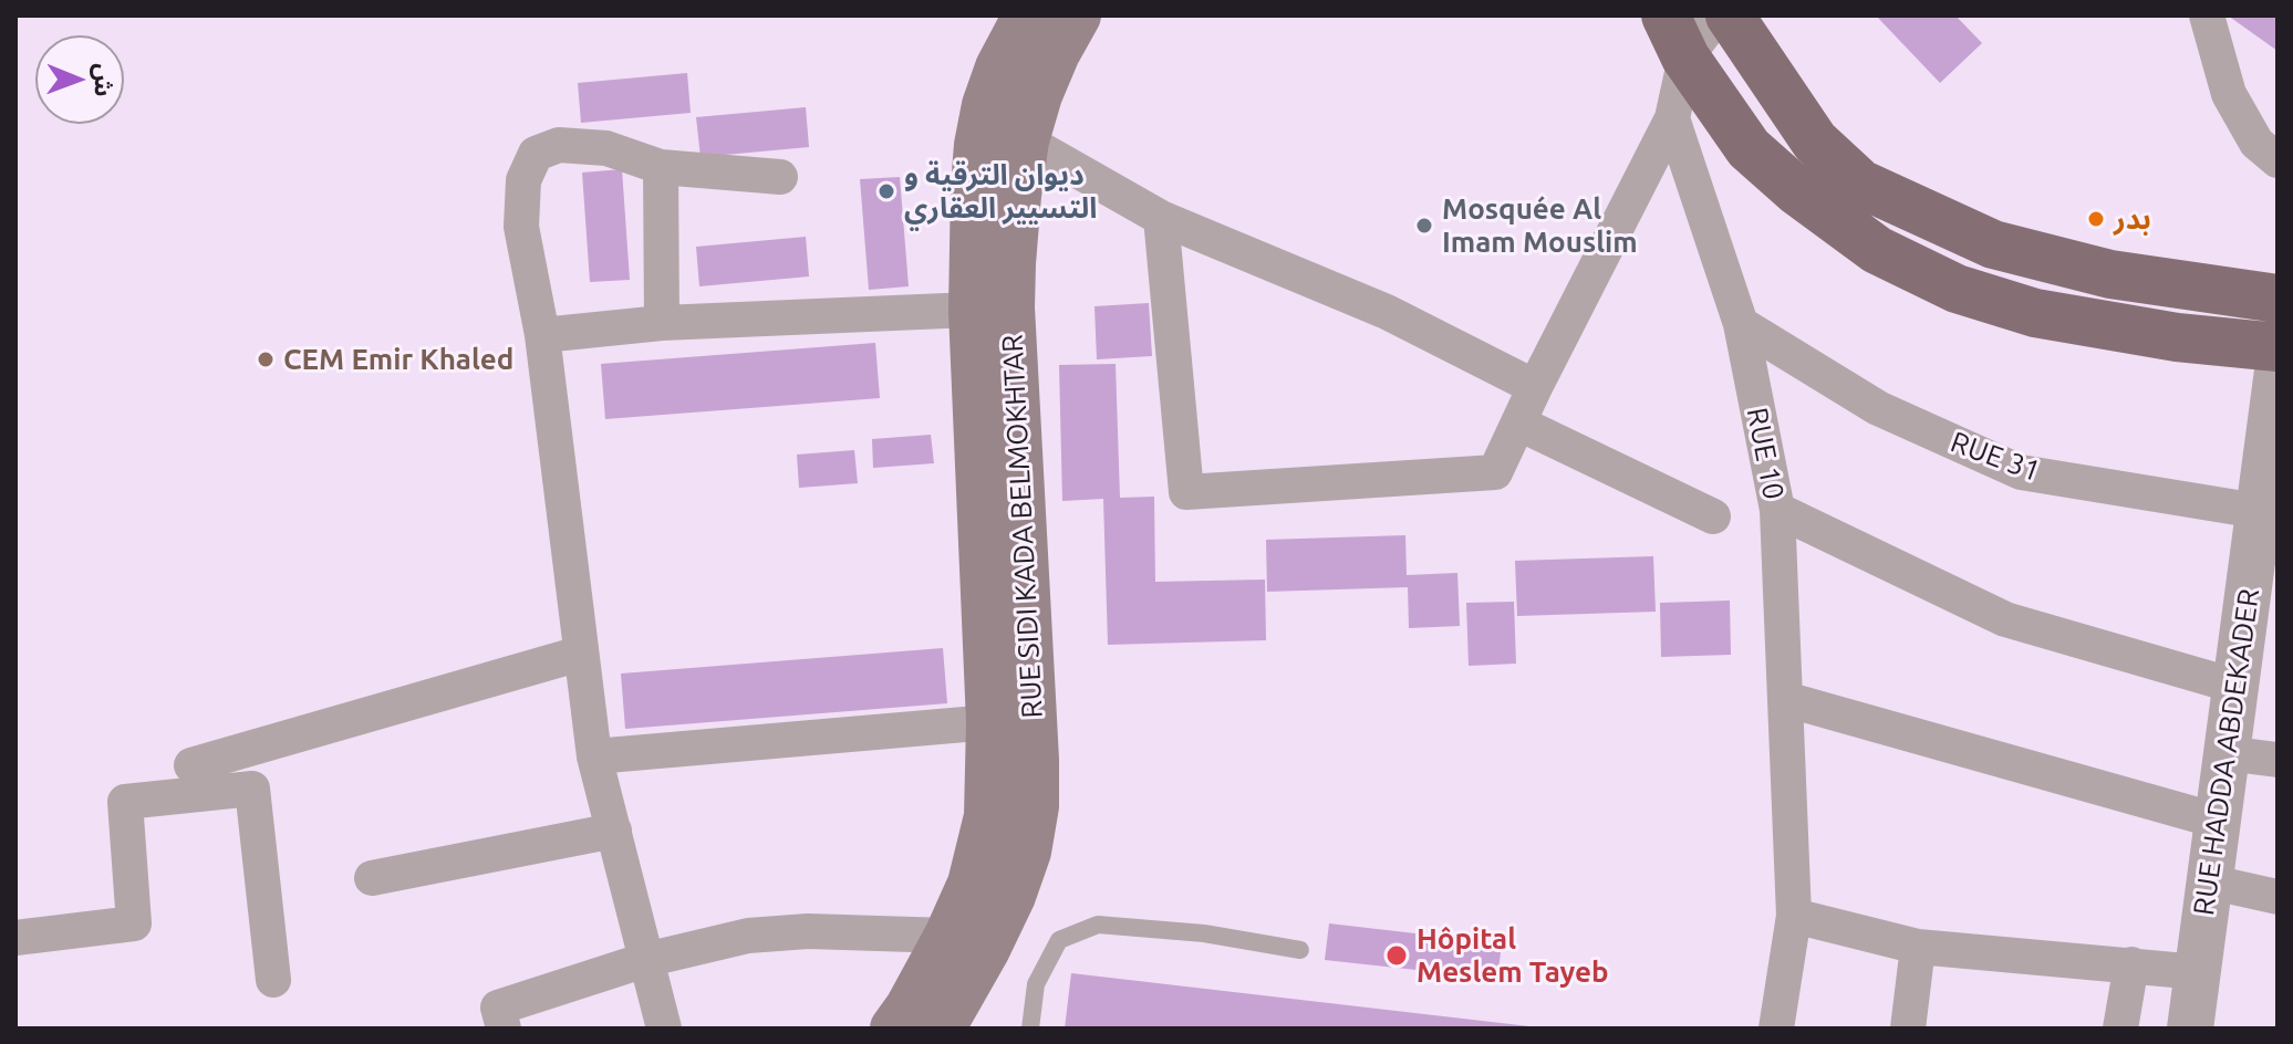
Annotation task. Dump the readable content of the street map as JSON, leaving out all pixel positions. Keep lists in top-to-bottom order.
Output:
{
  "streets": {
    "main road": ["RUE SIDI KADA BELMOKHTAR"],
    "street": ["RUE 10", "RUE 31", "RUE HADDA ABDEKADER"]
  },
  "crossings": [
    ["RUE 10", "RUE 31"],
    ["RUE 31", "RUE HADDA ABDEKADER"]
  ],
  "places": [
    "ديوان الترقية و التسيير العقاري",
    "بدر",
    "Mosquée Al Imam Mouslim",
    "CEM Emir Khaled",
    "Hôpital Meslem Tayeb"
  ],
  "north": "right"
}
